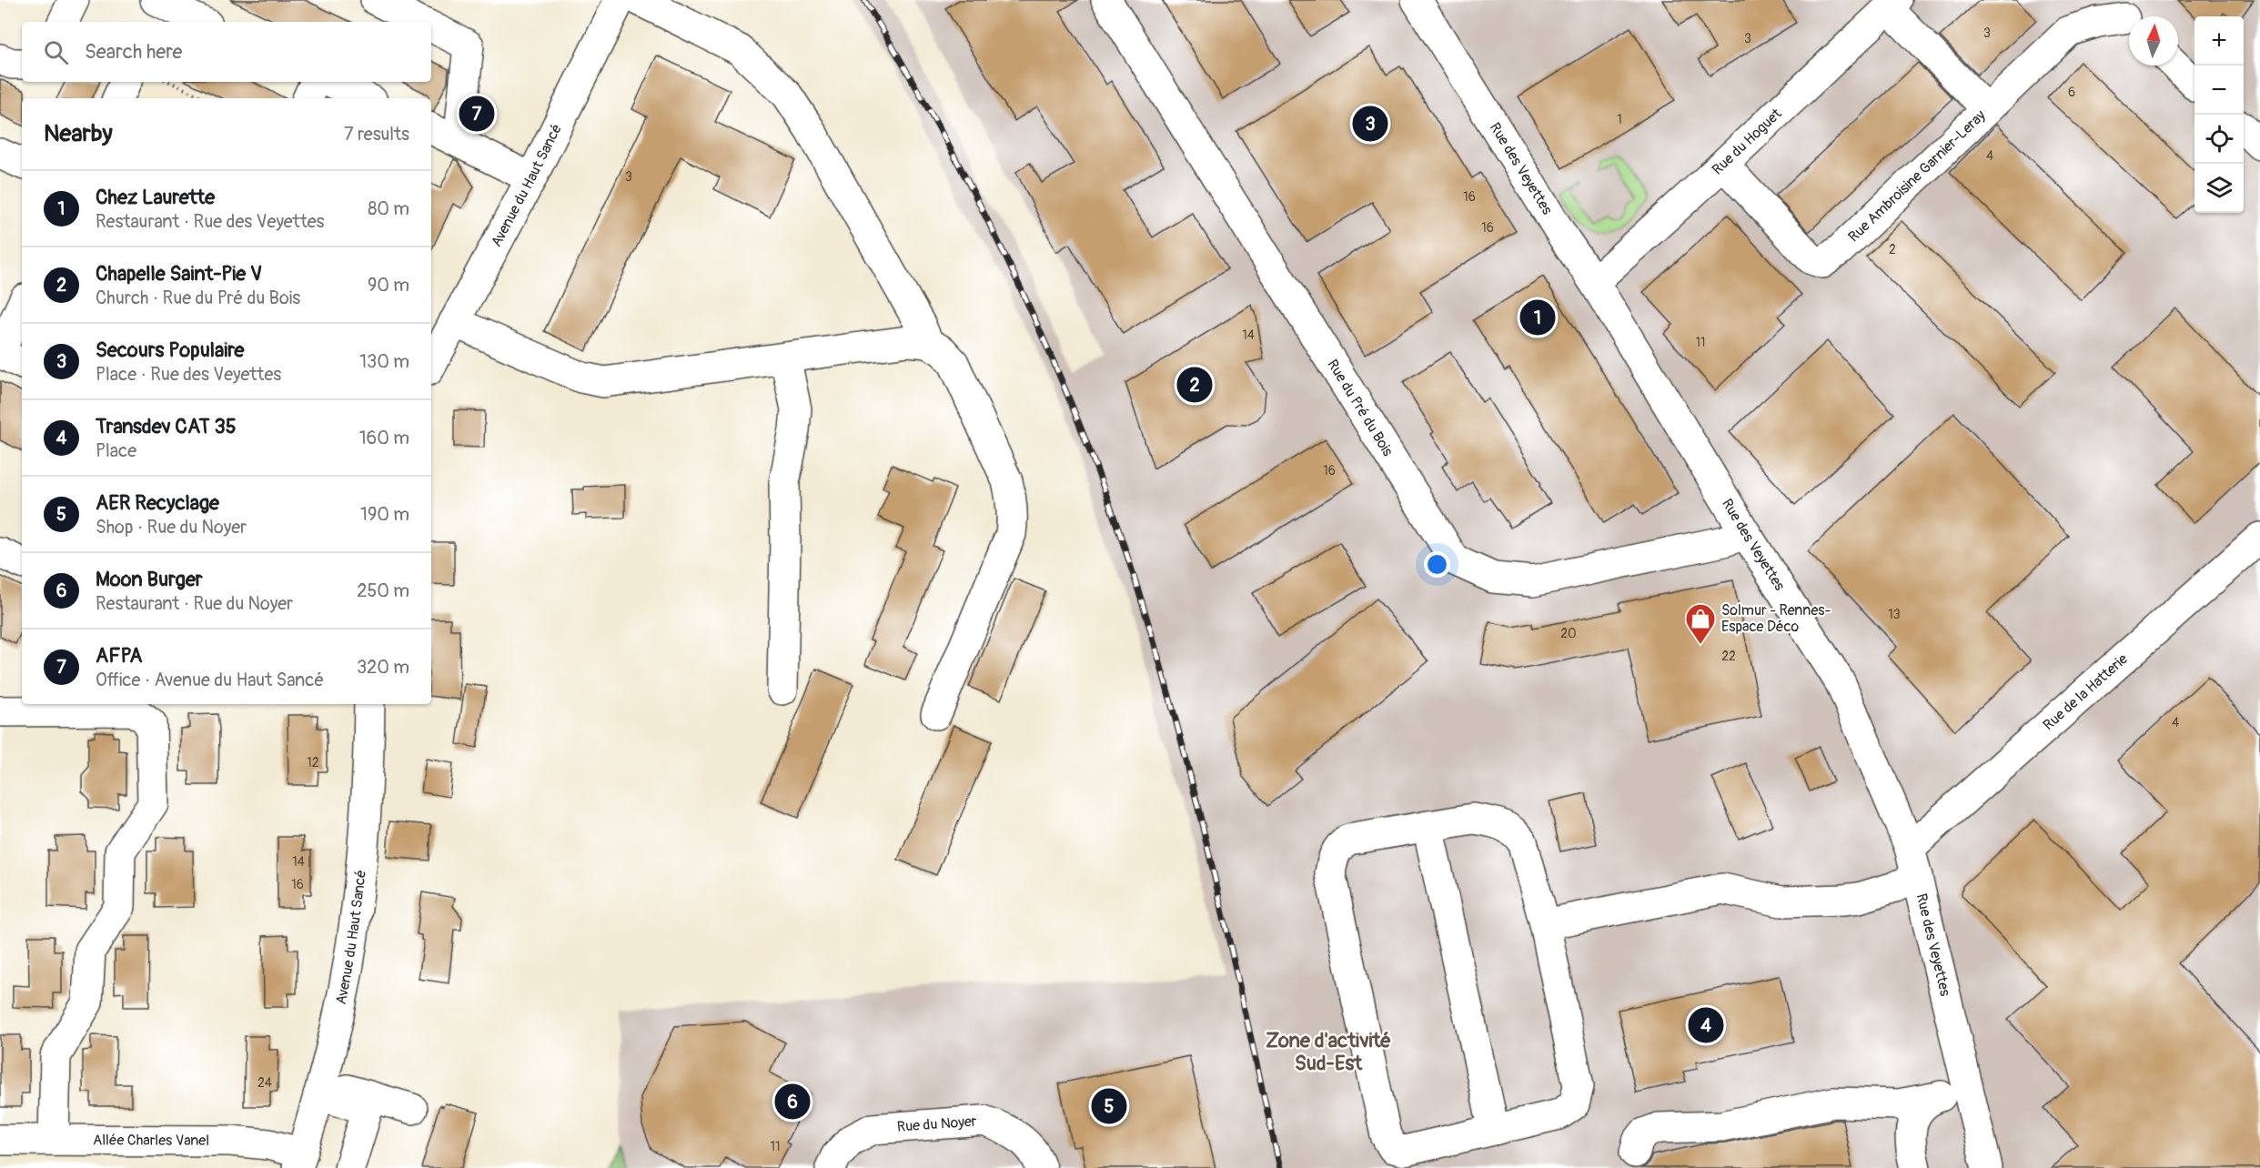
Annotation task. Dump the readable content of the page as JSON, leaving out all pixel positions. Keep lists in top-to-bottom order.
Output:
{
  "streets": {
    "street": [
      "Rue du Hoguet",
      "Rue des Veyettes",
      "Rue Ambroisine Garnier-Leray",
      "Avenue du Haut Sancé",
      "Rue du Pré du Bois",
      "Rue de la Hatterie",
      "Rue du Noyer",
      "Allée Charles Vanel"
    ]
  },
  "crossings": [
    ["Rue du Hoguet", "Rue des Veyettes"],
    ["Rue du Hoguet", "Rue Ambroisine Garnier-Leray"],
    ["Rue des Veyettes", "Rue du Pré du Bois"],
    ["Rue des Veyettes", "Rue de la Hatterie"],
    ["Avenue du Haut Sancé", "Allée Charles Vanel"]
  ],
  "districts": ["Zone d'activité Sud-Est"],
  "places": {
    "shop": ["Solmur - Rennes- Espace Déco"]
  },
  "house_numbers": [
    "3",
    "3",
    "6",
    "1",
    "4",
    "3",
    "16",
    "16",
    "2",
    "14",
    "11",
    "16",
    "13",
    "20",
    "22",
    "4",
    "12",
    "14",
    "16",
    "24",
    "11"
  ],
  "north": "top",
  "page": {
    "map_buttons": ["+", "−"],
    "search": "Search here",
    "pins": [
      "7",
      "3",
      "1",
      "2",
      "4",
      "6",
      "5"
    ],
    "heading": ["Nearby", "7 results"],
    "list": [
      {
        "mark": "1",
        "name": "Chez Laurette",
        "note": "Restaurant · Rue des Veyettes",
        "value": "80 m"
      },
      {
        "mark": "2",
        "name": "Chapelle Saint-Pie V",
        "note": "Church · Rue du Pré du Bois",
        "value": "90 m"
      },
      {
        "mark": "3",
        "name": "Secours Populaire",
        "note": "Place · Rue des Veyettes",
        "value": "130 m"
      },
      {
        "mark": "4",
        "name": "Transdev CAT 35",
        "note": "Place",
        "value": "160 m"
      },
      {
        "mark": "5",
        "name": "AER Recyclage",
        "note": "Shop · Rue du Noyer",
        "value": "190 m"
      },
      {
        "mark": "6",
        "name": "Moon Burger",
        "note": "Restaurant · Rue du Noyer",
        "value": "250 m"
      },
      {
        "mark": "7",
        "name": "AFPA",
        "note": "Office · Avenue du Haut Sancé",
        "value": "320 m"
      }
    ]
  }
}
